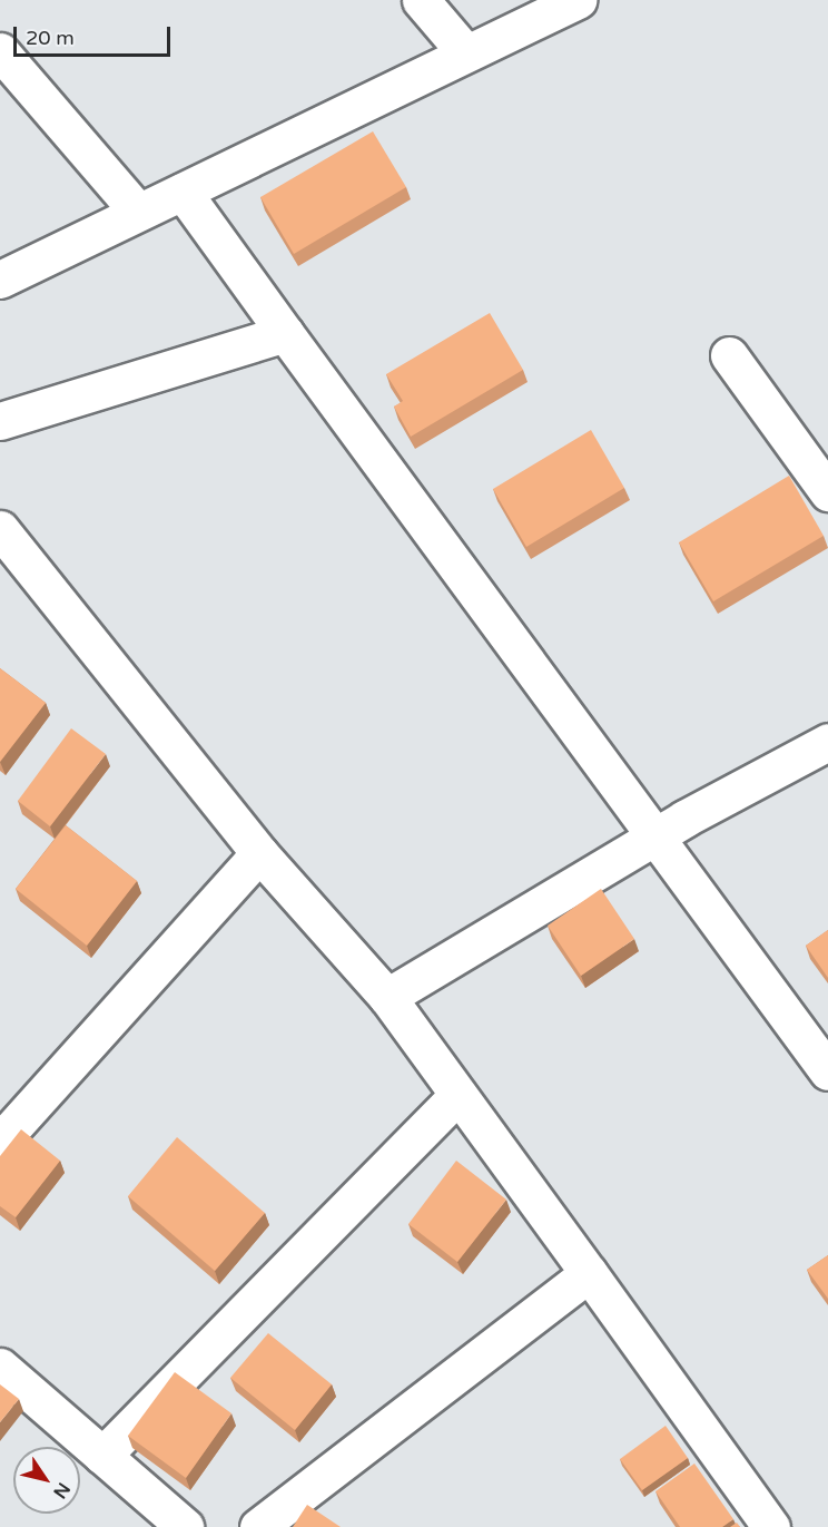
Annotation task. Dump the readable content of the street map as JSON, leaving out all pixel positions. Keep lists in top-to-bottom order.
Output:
{
  "scale_bar": "20 m",
  "north": "bottom right"
}
